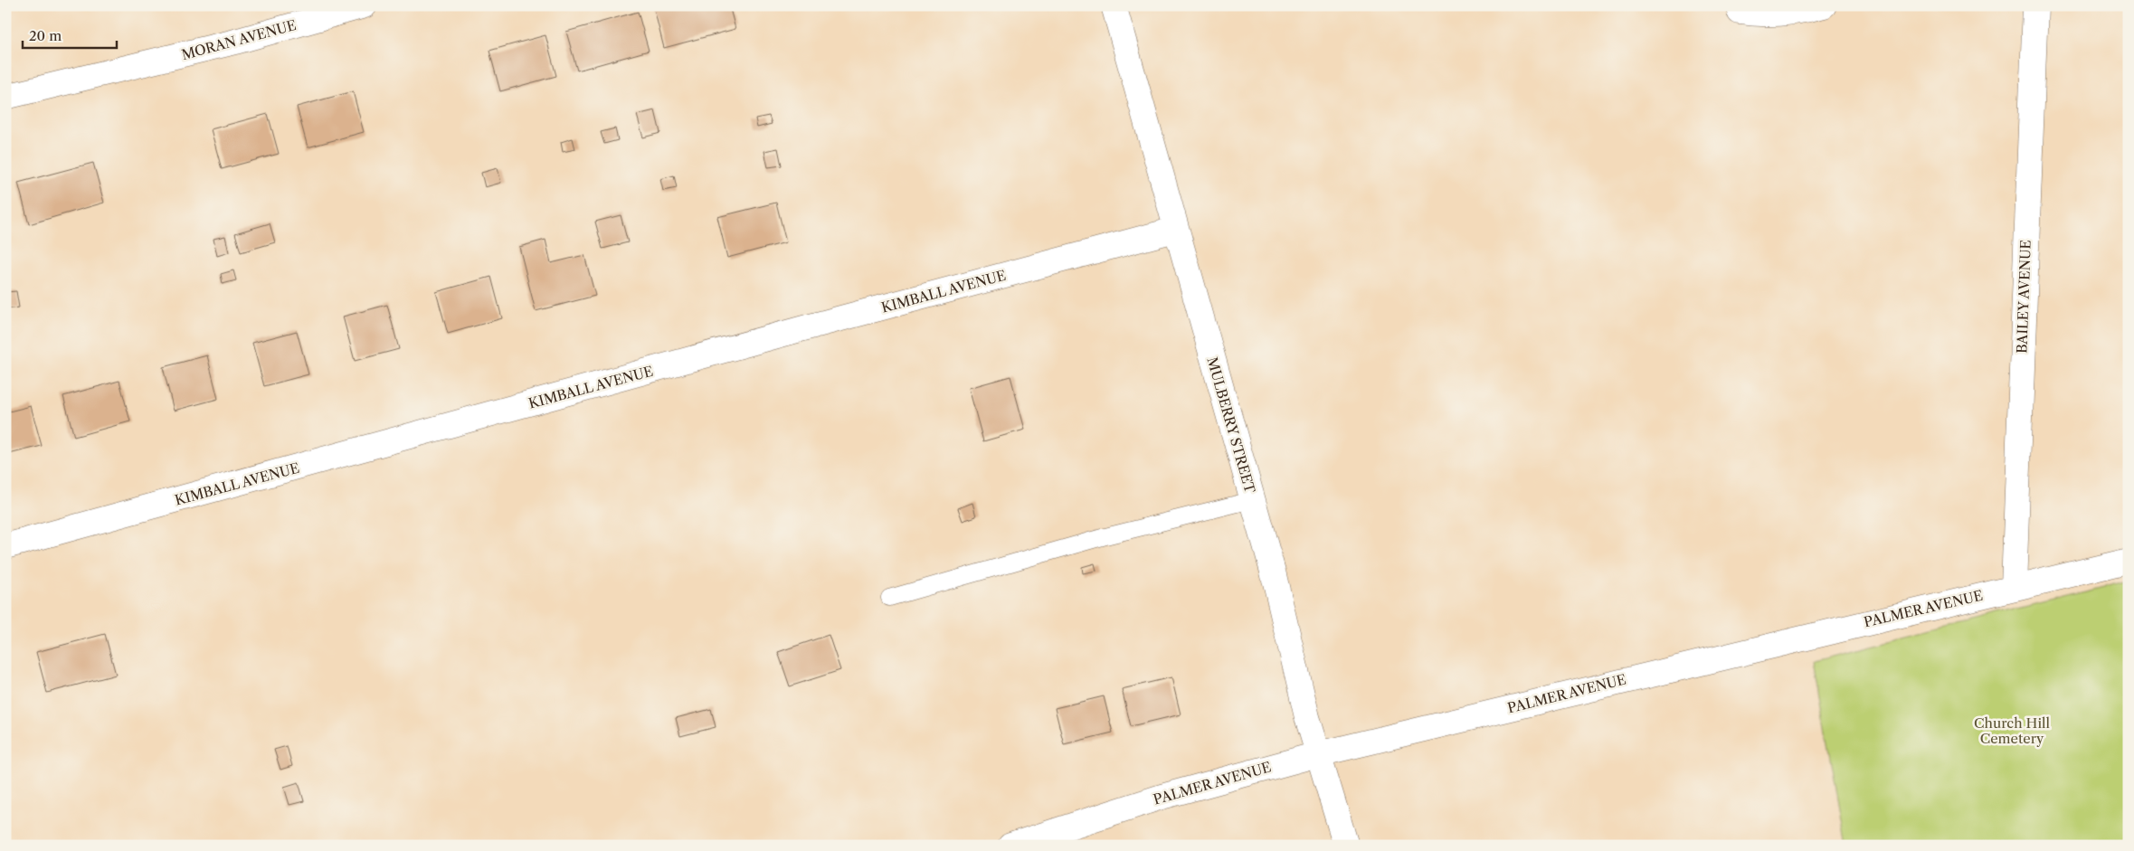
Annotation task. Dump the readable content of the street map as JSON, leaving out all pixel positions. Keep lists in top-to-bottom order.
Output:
{
  "streets": {
    "street": [
      "MORAN AVENUE",
      "KIMBALL AVENUE",
      "BAILEY AVENUE",
      "MULBERRY STREET",
      "PALMER AVENUE"
    ]
  },
  "crossings": [
    ["KIMBALL AVENUE", "MULBERRY STREET"],
    ["BAILEY AVENUE", "PALMER AVENUE"],
    ["MULBERRY STREET", "PALMER AVENUE"]
  ],
  "parks": ["Church Hill Cemetery"],
  "scale_bar": "20 m"
}
